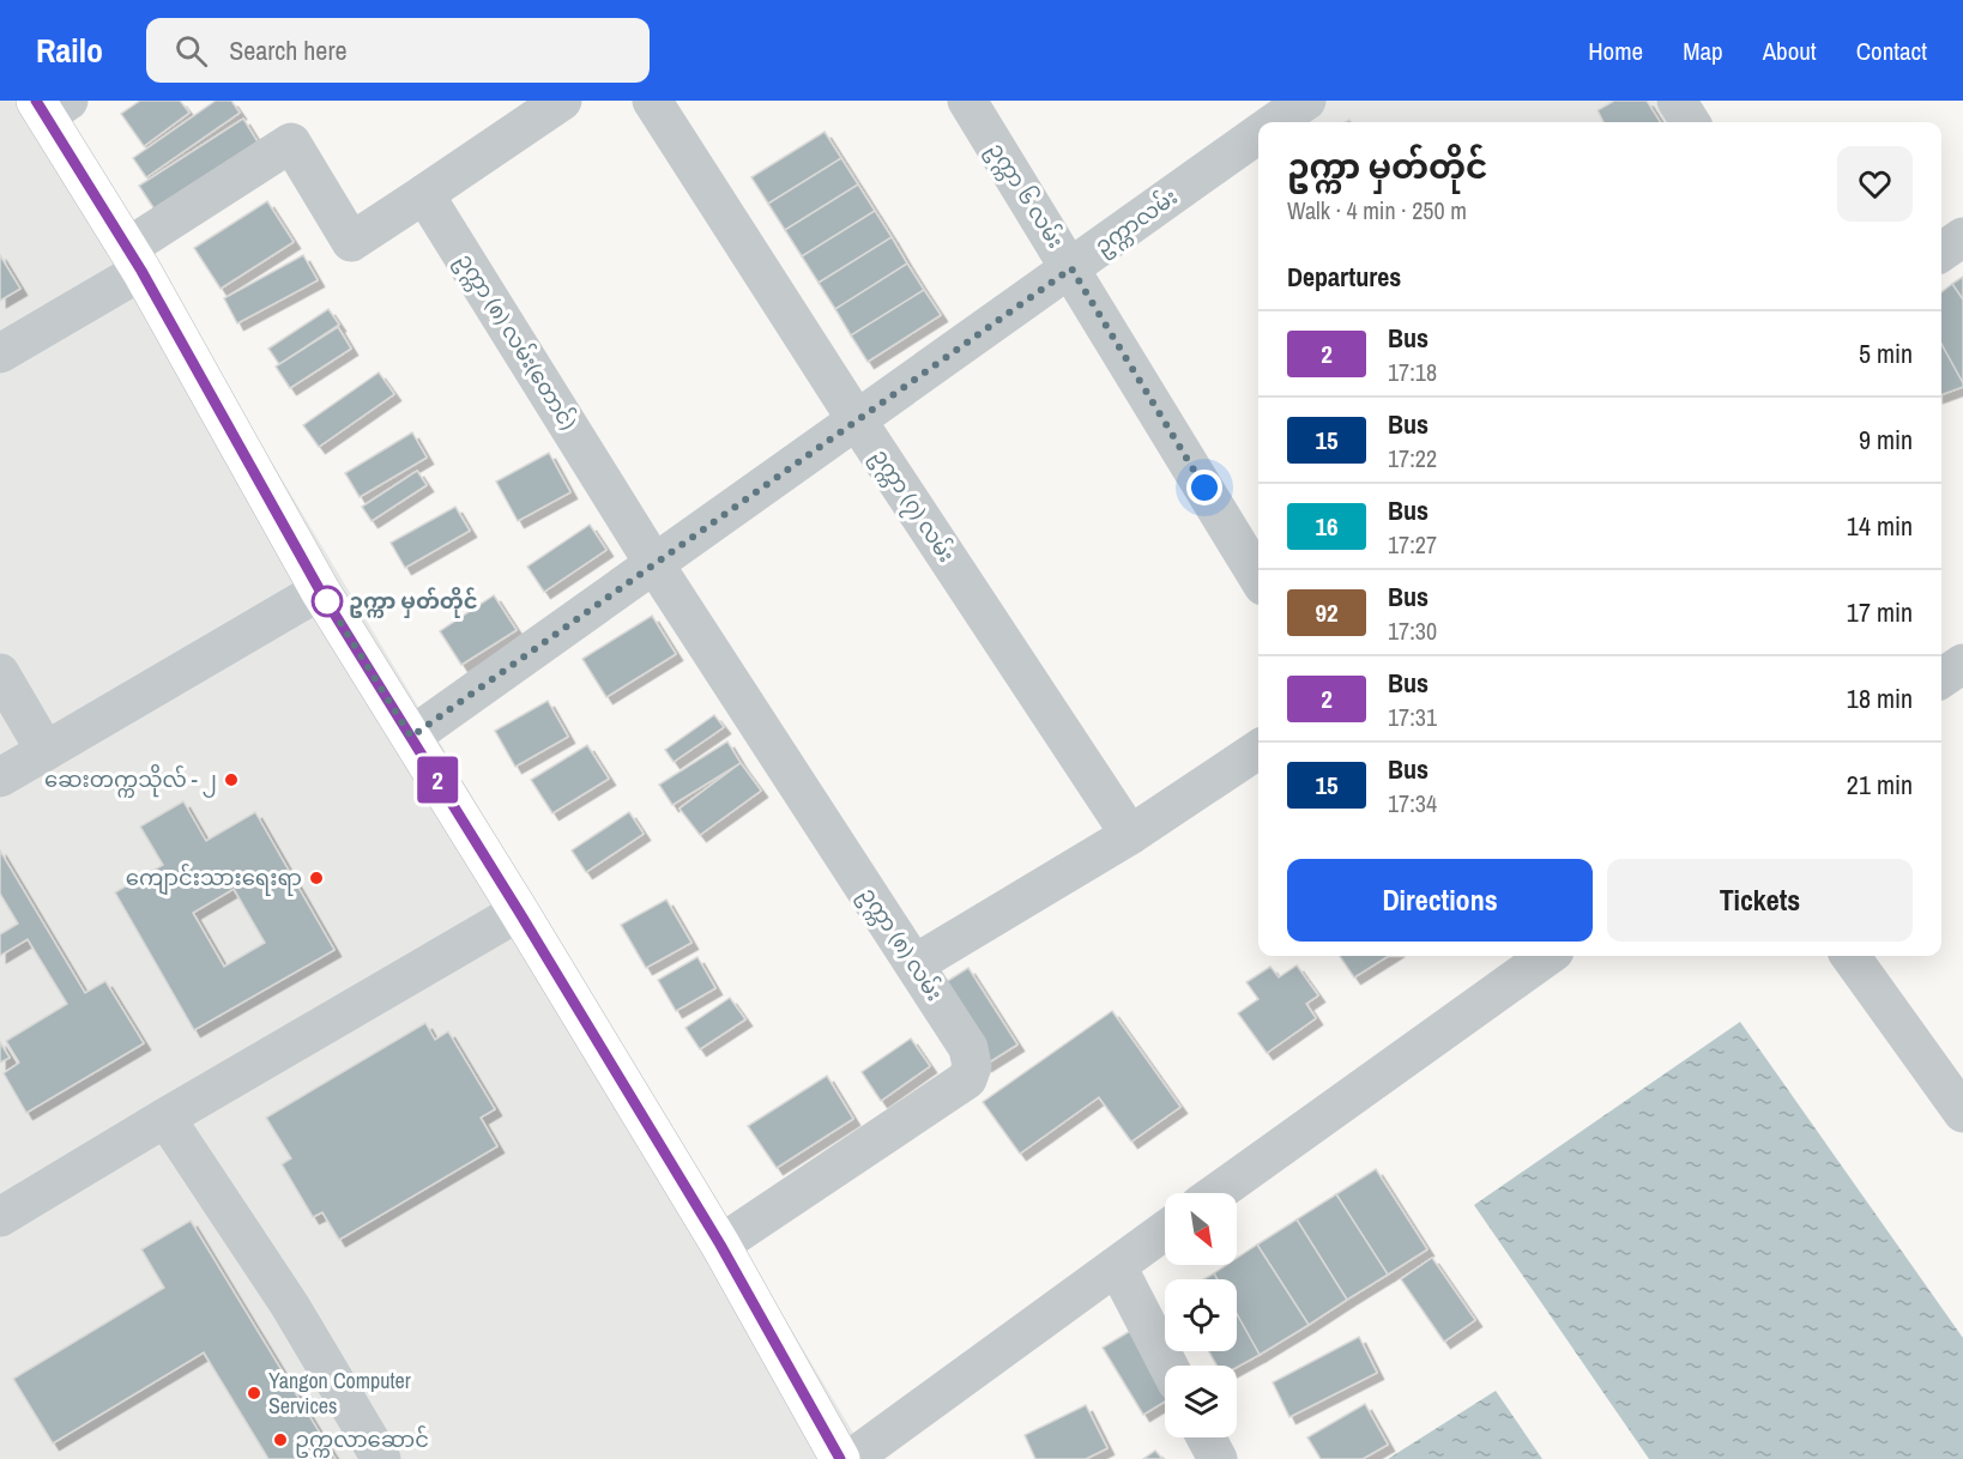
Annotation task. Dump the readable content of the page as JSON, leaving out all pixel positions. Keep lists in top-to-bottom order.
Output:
{
  "streets": {
    "street": [
      "ဥက္ကာ ၆ လမ်း",
      "ဥက္ကာလမ်း",
      "ဥက္ကာ (၈) လမ်း(တောင်)",
      "ဥက္ကာ (၇) လမ်း",
      "ဥက္ကာ (၈) လမ်း"
    ]
  },
  "crossings": [
    ["ဥက္ကာ ၆ လမ်း", "ဥက္ကာလမ်း"],
    ["ဥက္ကာလမ်း", "ဥက္ကာ (၈) လမ်း(တောင်)"],
    ["ဥက္ကာလမ်း", "ဥက္ကာ (၇) လမ်း"],
    ["ဥက္ကာလမ်း", "ဥက္ကာ (၈) လမ်း"],
    ["ဥက္ကာ (၈) လမ်း(တောင်)", "ဥက္ကာ (၈) လမ်း"]
  ],
  "places": [
    "ဥက္ကာ မှတ်တိုင်",
    "ဆေးတက္ကသိုလ် - ၂",
    "ကျောင်းသားရေးရာ",
    "Yangon Computer Services",
    "ဥက္ကလာဆောင်"
  ],
  "lines": ["bus line 2"],
  "north": "bottom right",
  "page": {
    "header": "Railo",
    "search": "Search here",
    "nav": [
      "Home",
      "Map",
      "About",
      "Contact"
    ],
    "on_map": "2",
    "heading": [
      ["ဥက္ကာ မှတ်တိုင်", "Walk · 4 min · 250 m"],
      "Departures"
    ],
    "list": [
      {
        "mark": "2",
        "name": "Bus",
        "note": "17:18",
        "value": "5 min"
      },
      {
        "mark": "15",
        "name": "Bus",
        "note": "17:22",
        "value": "9 min"
      },
      {
        "mark": "16",
        "name": "Bus",
        "note": "17:27",
        "value": "14 min"
      },
      {
        "mark": "92",
        "name": "Bus",
        "note": "17:30",
        "value": "17 min"
      },
      {
        "mark": "2",
        "name": "Bus",
        "note": "17:31",
        "value": "18 min"
      },
      {
        "mark": "15",
        "name": "Bus",
        "note": "17:34",
        "value": "21 min"
      }
    ],
    "buttons": ["Directions", "Tickets"]
  }
}
